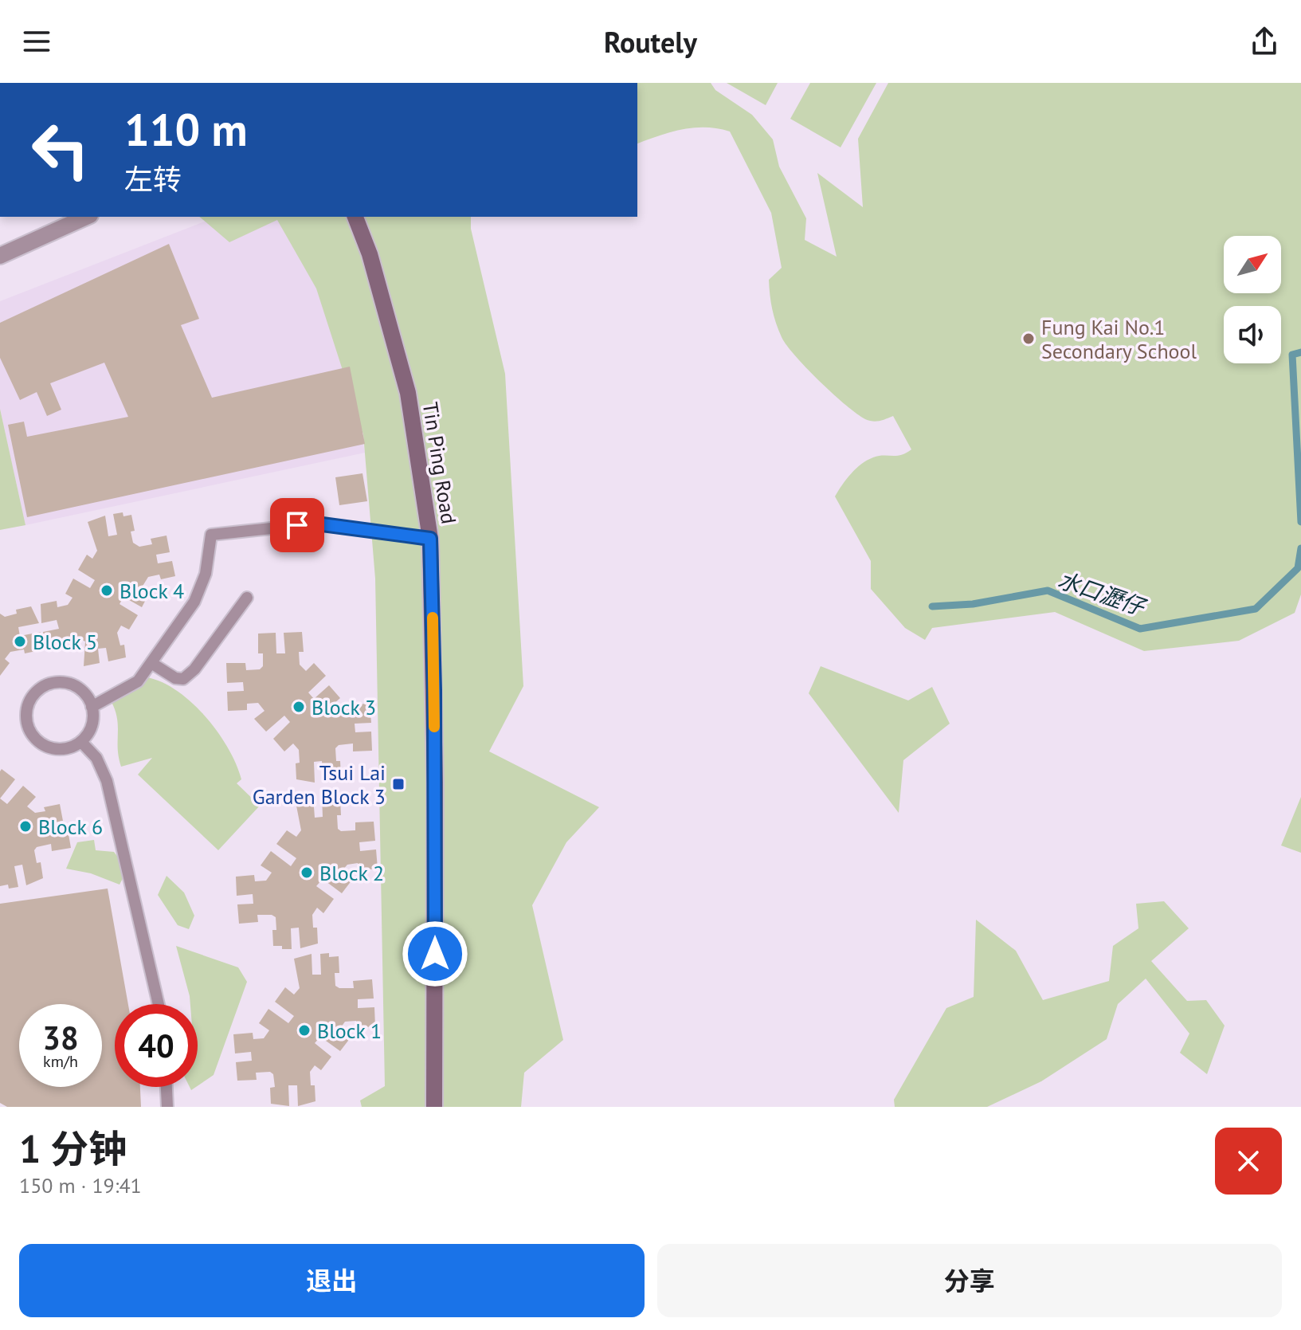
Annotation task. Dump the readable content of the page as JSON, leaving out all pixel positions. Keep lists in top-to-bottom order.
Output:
{
  "streets": {
    "street": ["Tin Ping Road"]
  },
  "water": ["水口瀝仔"],
  "places": {
    "other": [
      "Fung Kai No.1 Secondary School",
      "Block 4",
      "Block 5",
      "Block 3",
      "Block 6",
      "Block 2",
      "Block 1"
    ],
    "transit": ["Tsui Lai Garden Block 3"]
  },
  "north": "top right",
  "page": {
    "header": "Routely",
    "turn": ["110 m", "左转"],
    "speed": "38 km/h",
    "limit": "40",
    "heading": ["1 分钟", "150 m · 19:41"],
    "buttons": ["退出", "分享"]
  }
}
